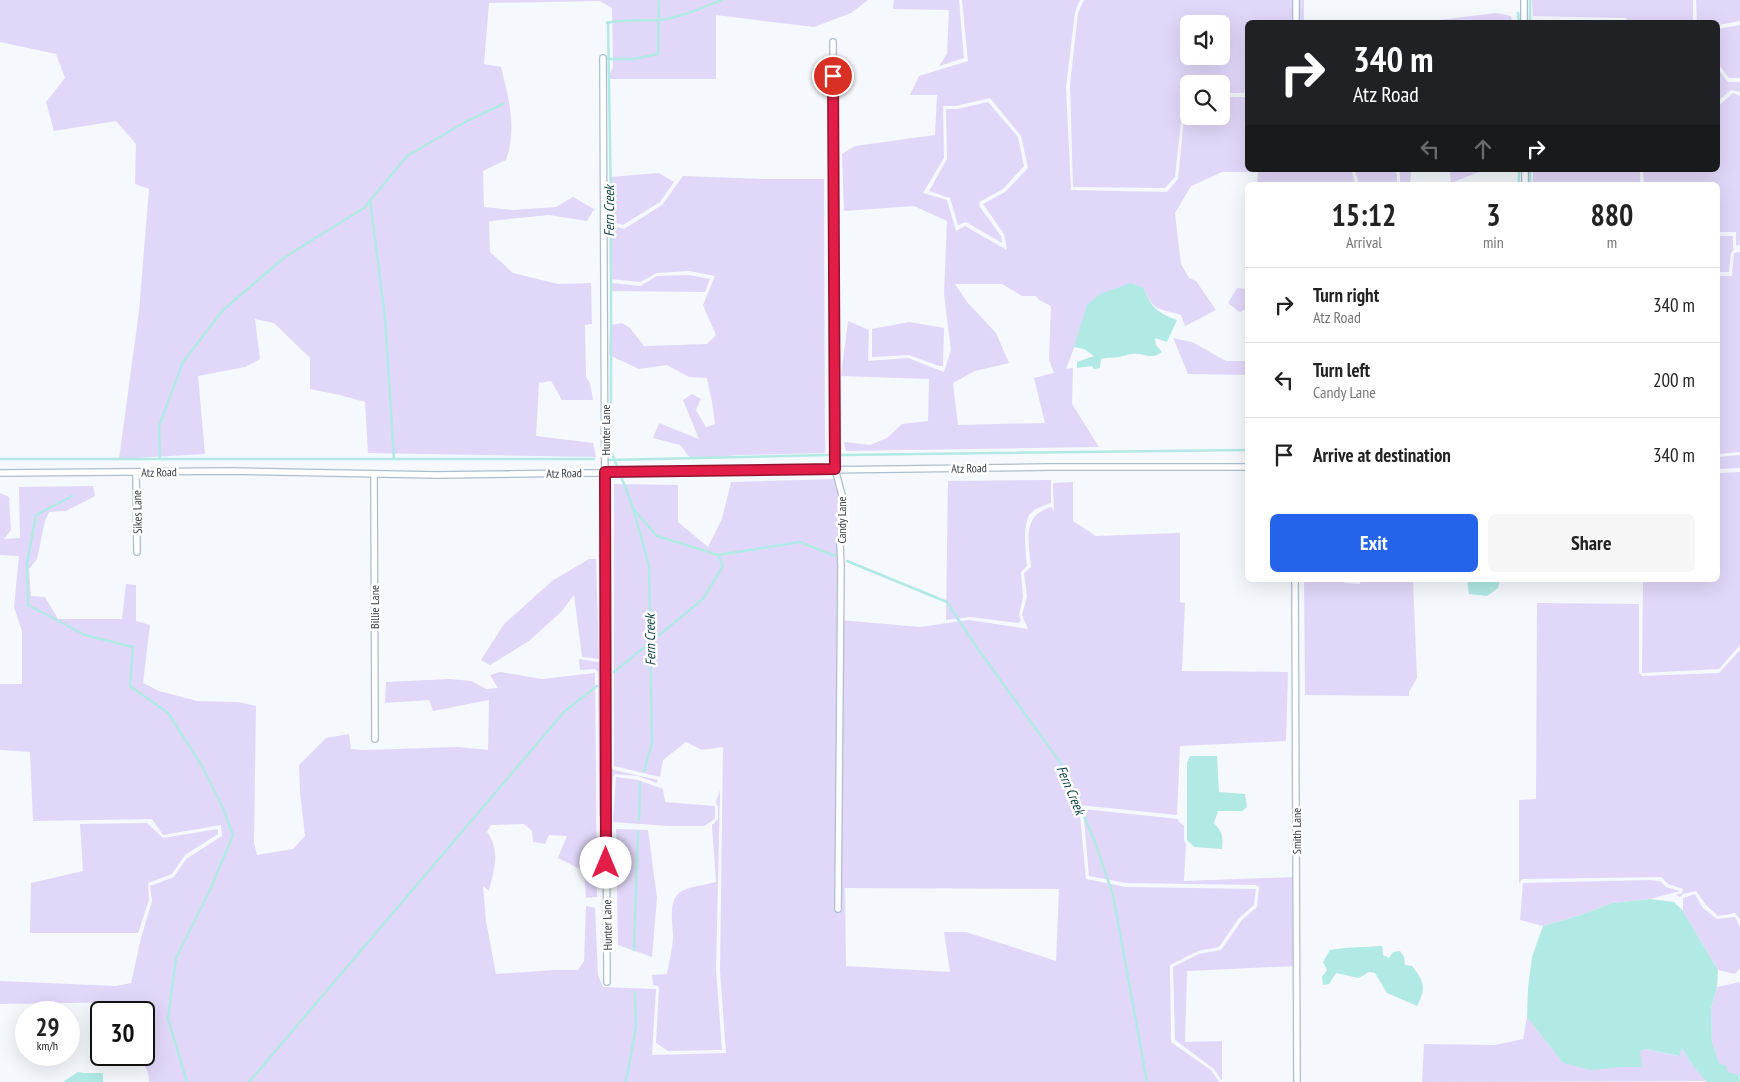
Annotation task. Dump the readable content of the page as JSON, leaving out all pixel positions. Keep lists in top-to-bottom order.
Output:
{
  "streets": {
    "street": [
      "Hunter Lane",
      "Atz Road",
      "Sikes Lane",
      "Candy Lane",
      "Billie Lane",
      "Smith Lane"
    ]
  },
  "crossings": [
    ["Hunter Lane", "Atz Road"],
    ["Atz Road", "Sikes Lane"],
    ["Atz Road", "Candy Lane"],
    ["Atz Road", "Billie Lane"]
  ],
  "water": ["Fern Creek"],
  "page": {
    "turn": ["340 m", "Atz Road"],
    "eta": [
      "15:12",
      "Arrival",
      "3",
      "min",
      "880",
      "m"
    ],
    "list": [
      {
        "name": "Turn right",
        "note": "Atz Road",
        "value": "340 m"
      },
      {
        "name": "Turn left",
        "note": "Candy Lane",
        "value": "200 m"
      },
      {
        "name": "Arrive at destination",
        "value": "340 m"
      }
    ],
    "buttons": ["Exit", "Share"],
    "speed": "29 km/h",
    "limit": "30"
  }
}
